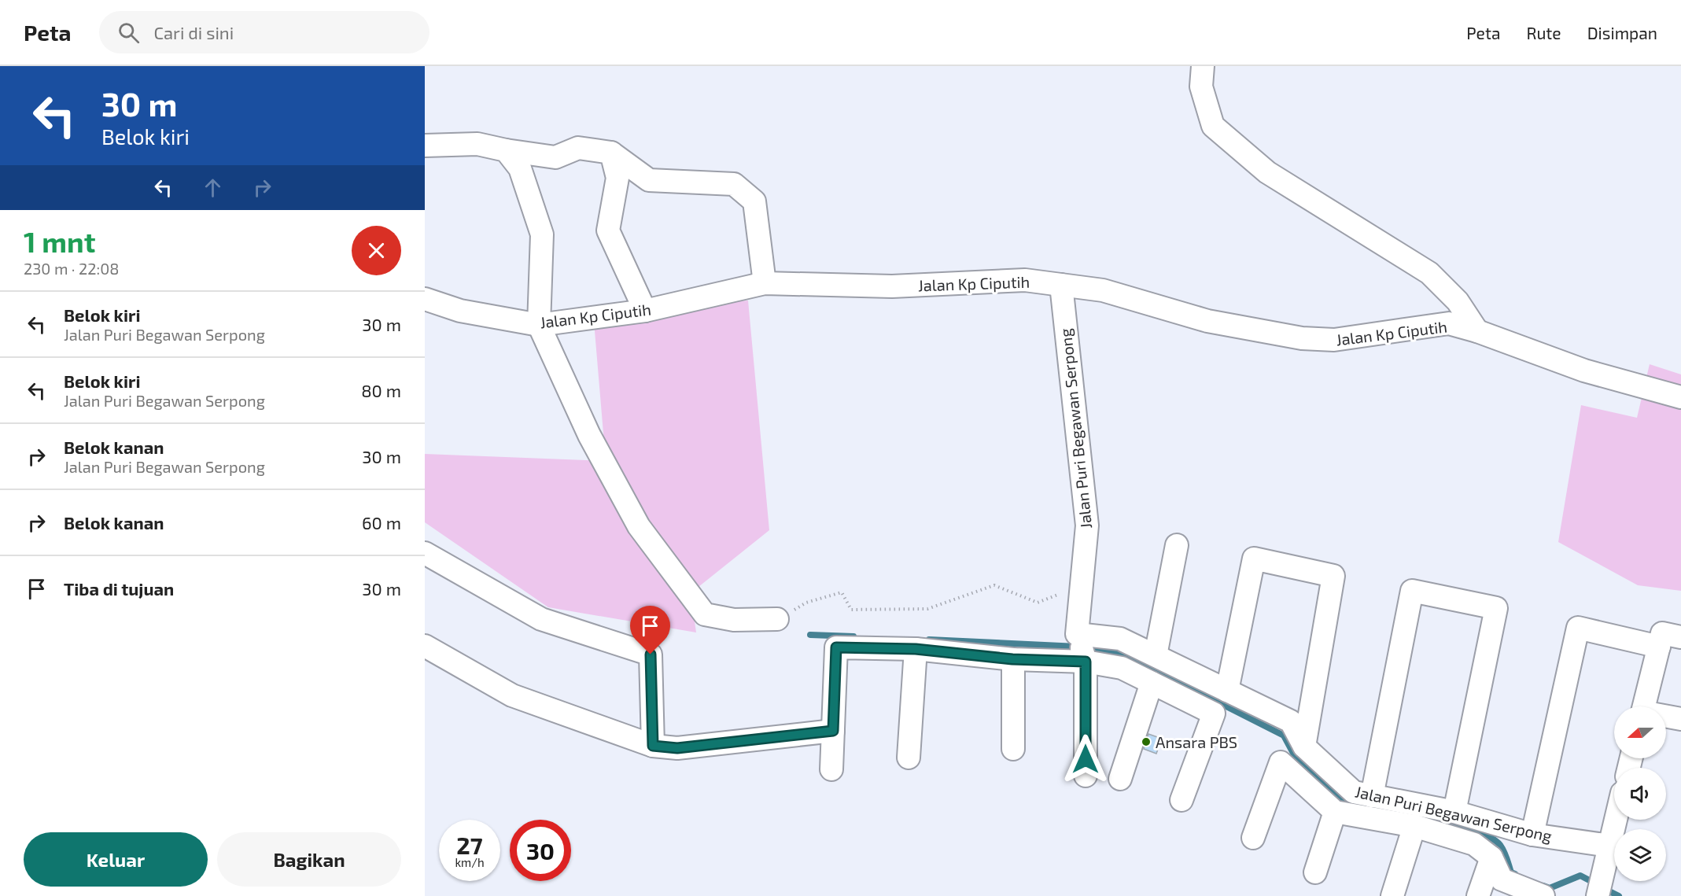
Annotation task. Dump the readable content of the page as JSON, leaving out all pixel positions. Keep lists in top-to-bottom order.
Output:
{
  "streets": {
    "street": ["Jalan Kp Ciputih", "Jalan Puri Begawan Serpong"]
  },
  "crossings": [
    ["Jalan Kp Ciputih", "Jalan Puri Begawan Serpong"]
  ],
  "places": ["Ansara PBS"],
  "north": "left",
  "page": {
    "header": "Peta",
    "search": "Cari di sini",
    "nav": ["Peta", "Rute", "Disimpan"],
    "turn": ["30 m", "Belok kiri"],
    "heading": ["1 mnt", "230 m · 22:08"],
    "list": [
      {
        "name": "Belok kiri",
        "note": "Jalan Puri Begawan Serpong",
        "value": "30 m"
      },
      {
        "name": "Belok kiri",
        "note": "Jalan Puri Begawan Serpong",
        "value": "80 m"
      },
      {
        "name": "Belok kanan",
        "note": "Jalan Puri Begawan Serpong",
        "value": "30 m"
      },
      {
        "name": "Belok kanan",
        "value": "60 m"
      },
      {
        "name": "Tiba di tujuan",
        "value": "30 m"
      }
    ],
    "speed": "27 km/h",
    "limit": "30",
    "buttons": ["Keluar", "Bagikan"]
  }
}
